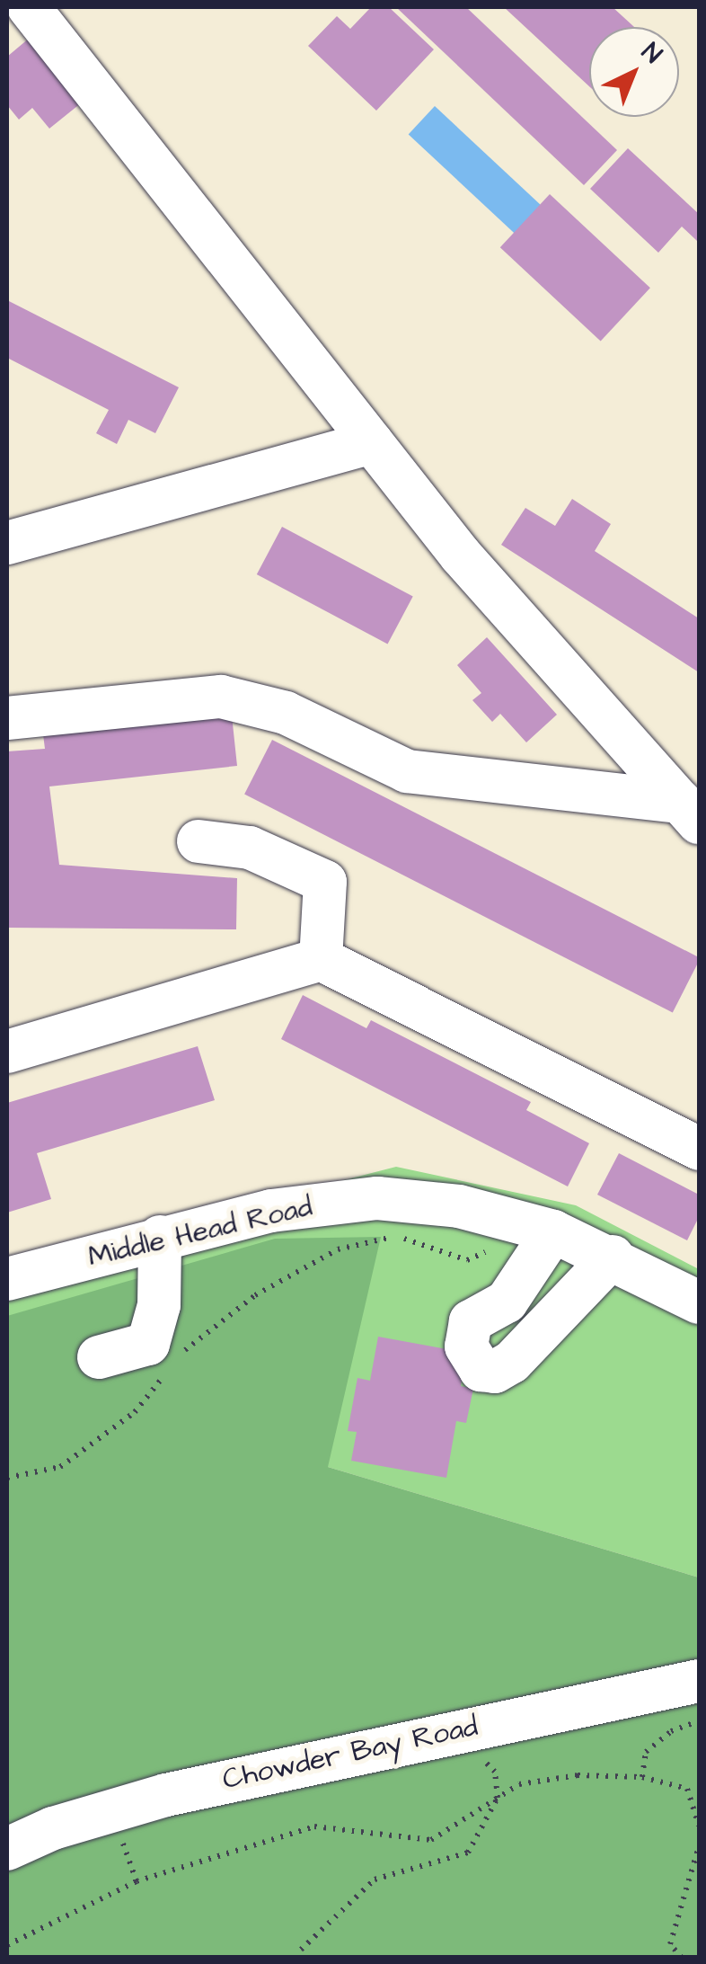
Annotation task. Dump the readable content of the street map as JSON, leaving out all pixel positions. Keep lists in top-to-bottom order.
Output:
{
  "streets": {
    "street": ["Middle Head Road", "Chowder Bay Road"]
  },
  "north": "top right"
}
